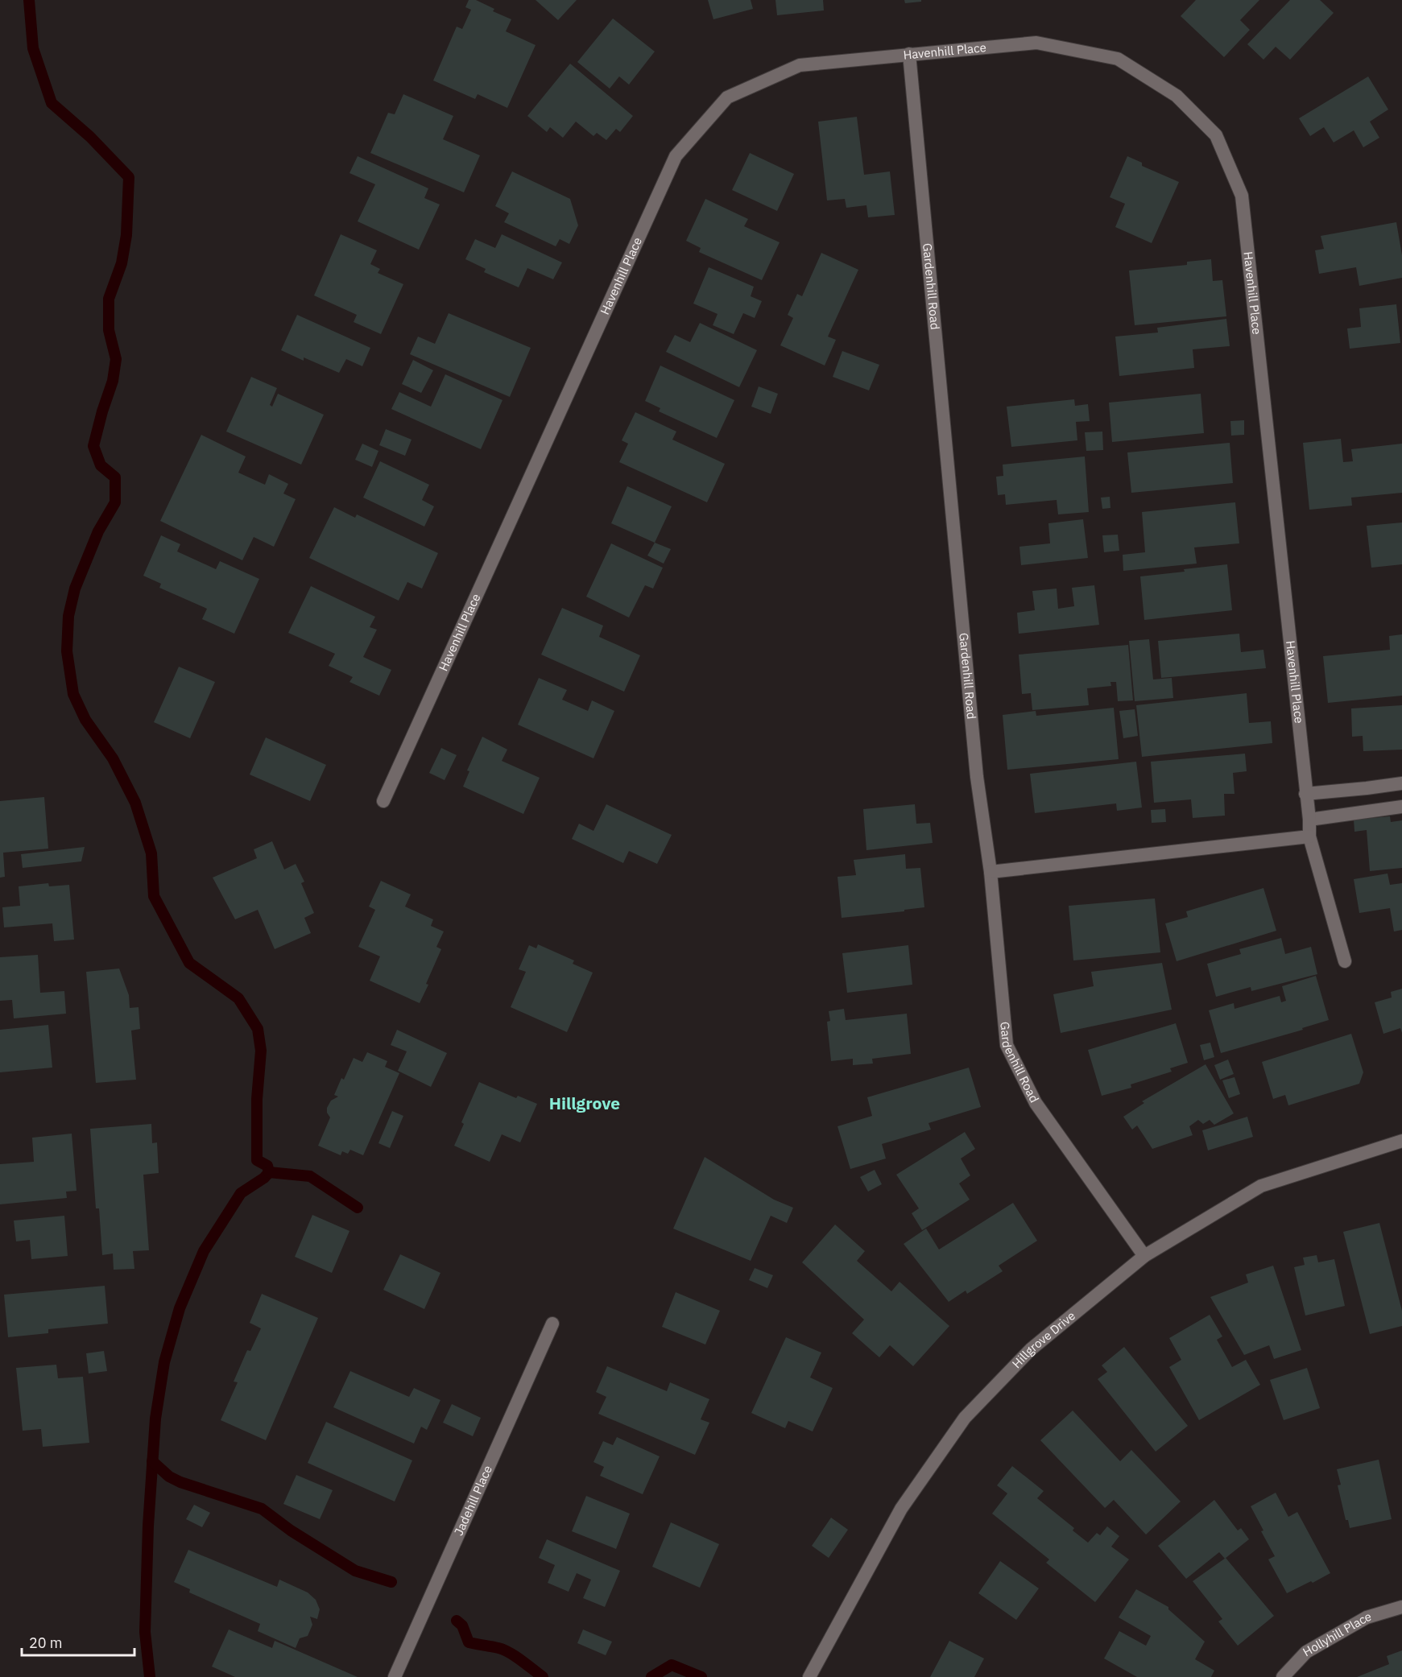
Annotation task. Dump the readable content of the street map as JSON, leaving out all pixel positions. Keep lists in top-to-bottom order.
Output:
{
  "streets": {
    "street": [
      "Havenhill Place",
      "Gardenhill Road",
      "Hillgrove Drive",
      "Jadehill Place",
      "Hollyhill Place"
    ]
  },
  "crossings": [
    ["Havenhill Place", "Gardenhill Road"],
    ["Gardenhill Road", "Hillgrove Drive"]
  ],
  "districts": ["Hillgrove"],
  "scale_bar": "20 m"
}
